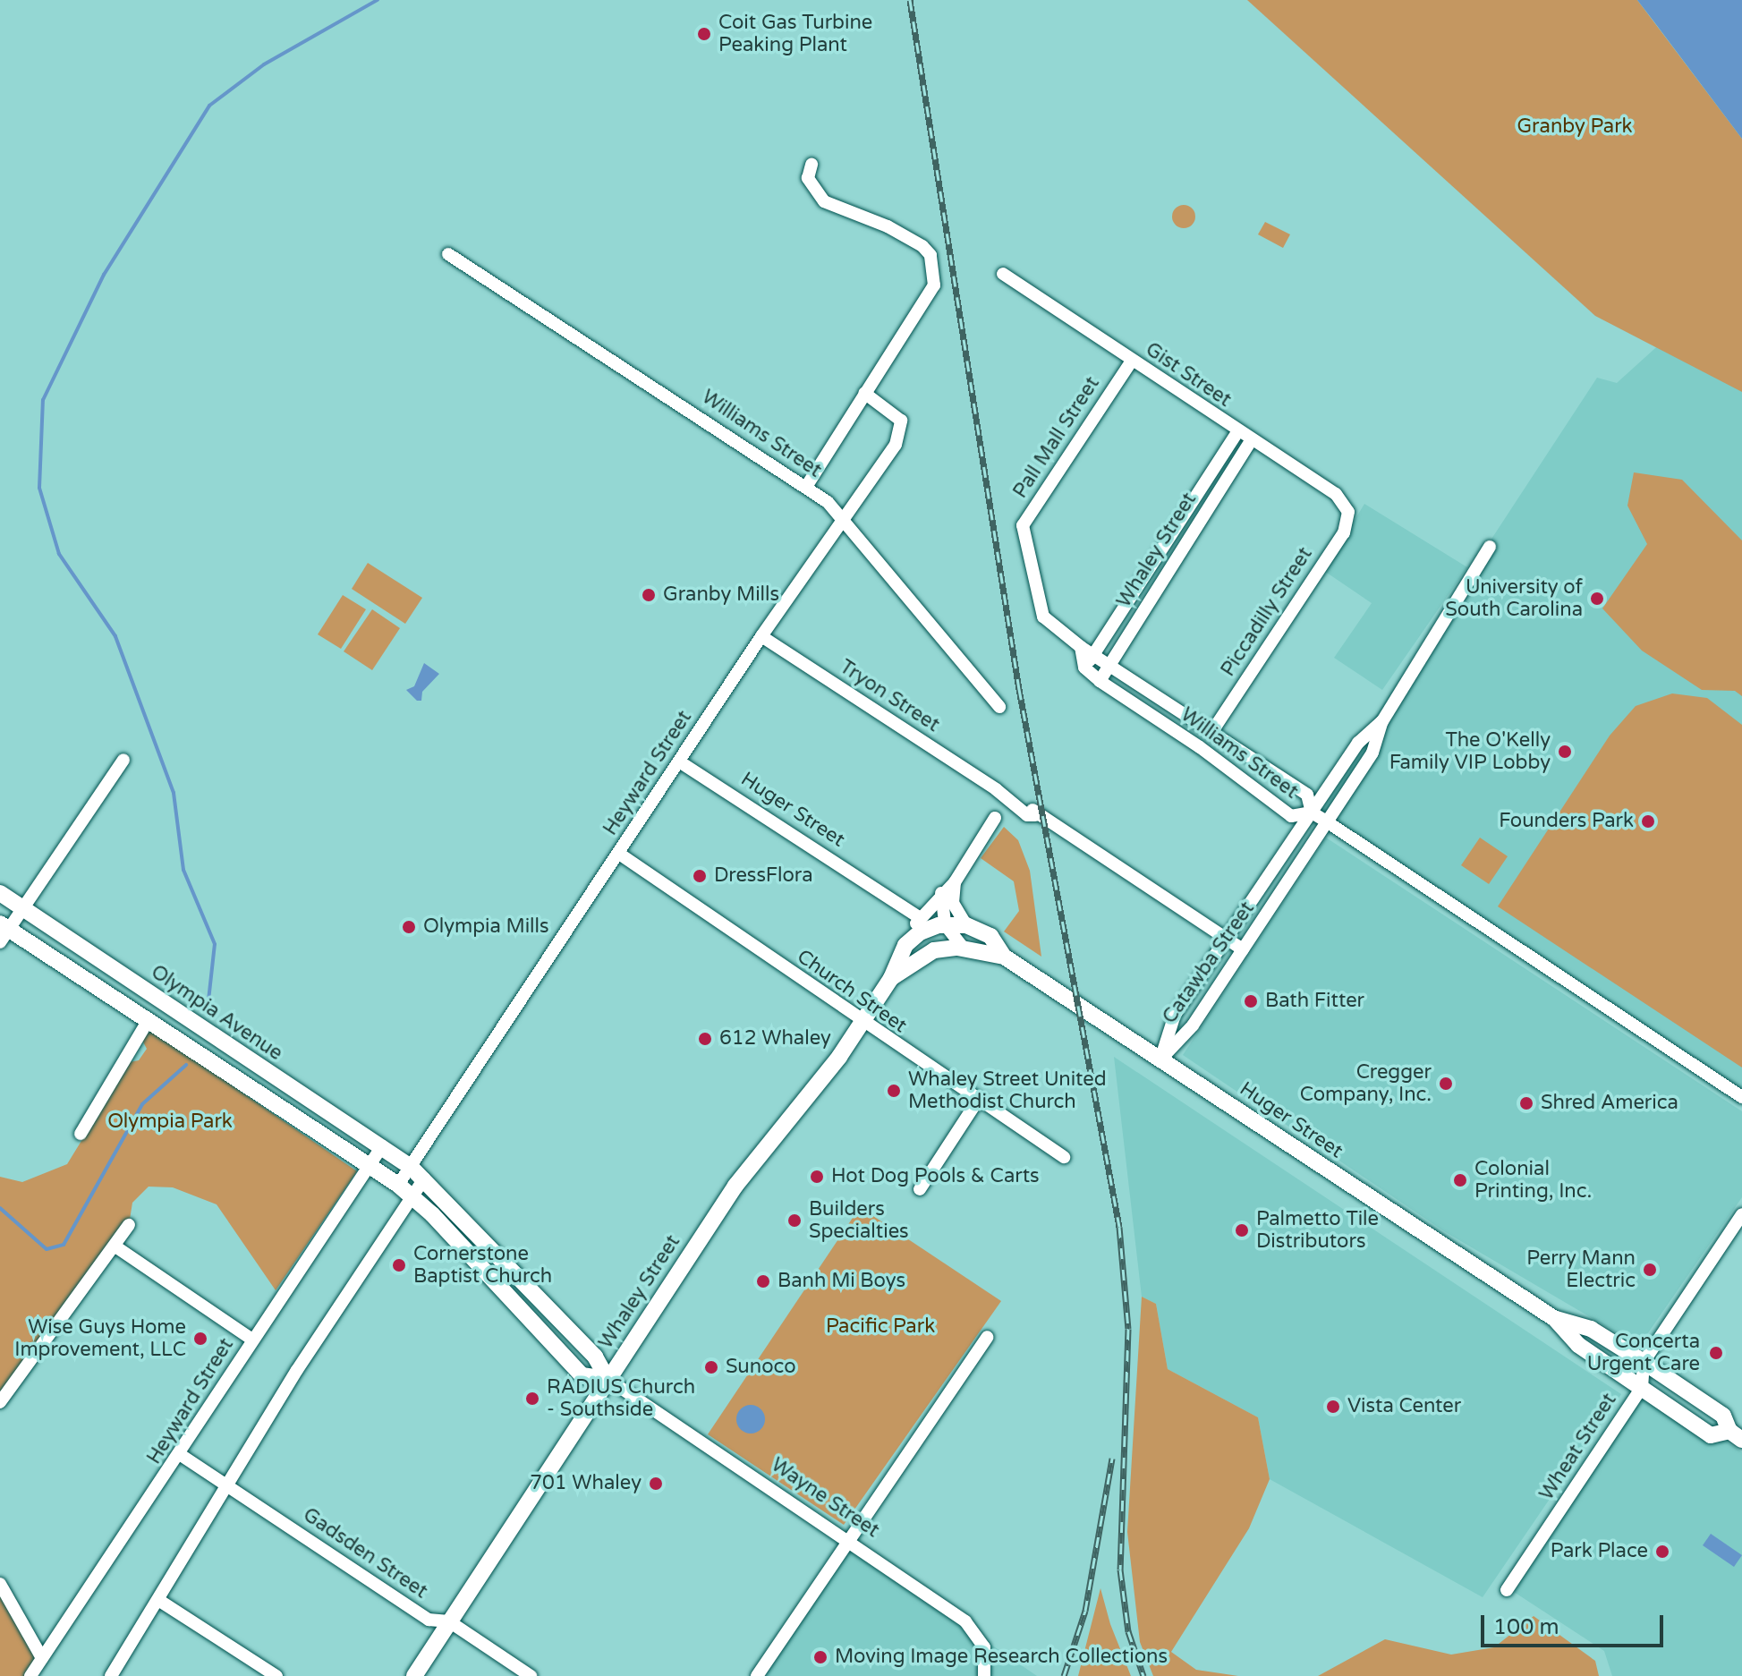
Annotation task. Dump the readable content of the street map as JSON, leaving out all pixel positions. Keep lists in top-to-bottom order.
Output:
{
  "streets": {
    "main road": [
      "Whaley Street",
      "Huger Street",
      "Olympia Avenue",
      "Wayne Street"
    ],
    "street": [
      "Gist Street",
      "Williams Street",
      "Pall Mall Street",
      "Piccadilly Street",
      "Tryon Street",
      "Heyward Street",
      "Catawba Street",
      "Church Street",
      "Wheat Street",
      "Gadsden Street"
    ]
  },
  "crossings": [
    ["Gist Street", "Pall Mall Street"],
    ["Gist Street", "Whaley Street"],
    ["Gist Street", "Piccadilly Street"],
    ["Williams Street", "Pall Mall Street"],
    ["Williams Street", "Whaley Street"],
    ["Williams Street", "Piccadilly Street"],
    ["Williams Street", "Heyward Street"],
    ["Williams Street", "Catawba Street"],
    ["Whaley Street", "Huger Street"],
    ["Whaley Street", "Church Street"],
    ["Whaley Street", "Wayne Street"],
    ["Whaley Street", "Gadsden Street"],
    ["Tryon Street", "Heyward Street"],
    ["Tryon Street", "Catawba Street"],
    ["Heyward Street", "Huger Street"],
    ["Heyward Street", "Church Street"],
    ["Heyward Street", "Olympia Avenue"],
    ["Heyward Street", "Wayne Street"],
    ["Heyward Street", "Gadsden Street"],
    ["Huger Street", "Catawba Street"],
    ["Huger Street", "Wheat Street"],
    ["Olympia Avenue", "Wayne Street"]
  ],
  "parks": ["Granby Park", "Olympia Park", "Pacific Park"],
  "places": [
    "Coit Gas Turbine Peaking Plant",
    "Granby Mills",
    "University of South Carolina",
    "The O'Kelly Family VIP Lobby",
    "Founders Park",
    "DressFlora",
    "Olympia Mills",
    "Bath Fitter",
    "612 Whaley",
    "Cregger Company, Inc.",
    "Whaley Street United Methodist Church",
    "Shred America",
    "Hot Dog Pools & Carts",
    "Colonial Printing, Inc.",
    "Builders Specialties",
    "Palmetto Tile Distributors",
    "Cornerstone Baptist Church",
    "Perry Mann Electric",
    "Banh Mi Boys",
    "Wise Guys Home Improvement, LLC",
    "Concerta Urgent Care",
    "Sunoco",
    "RADIUS Church - Southside",
    "Vista Center",
    "701 Whaley",
    "Park Place",
    "Moving Image Research Collections"
  ],
  "scale_bar": "100 m"
}
